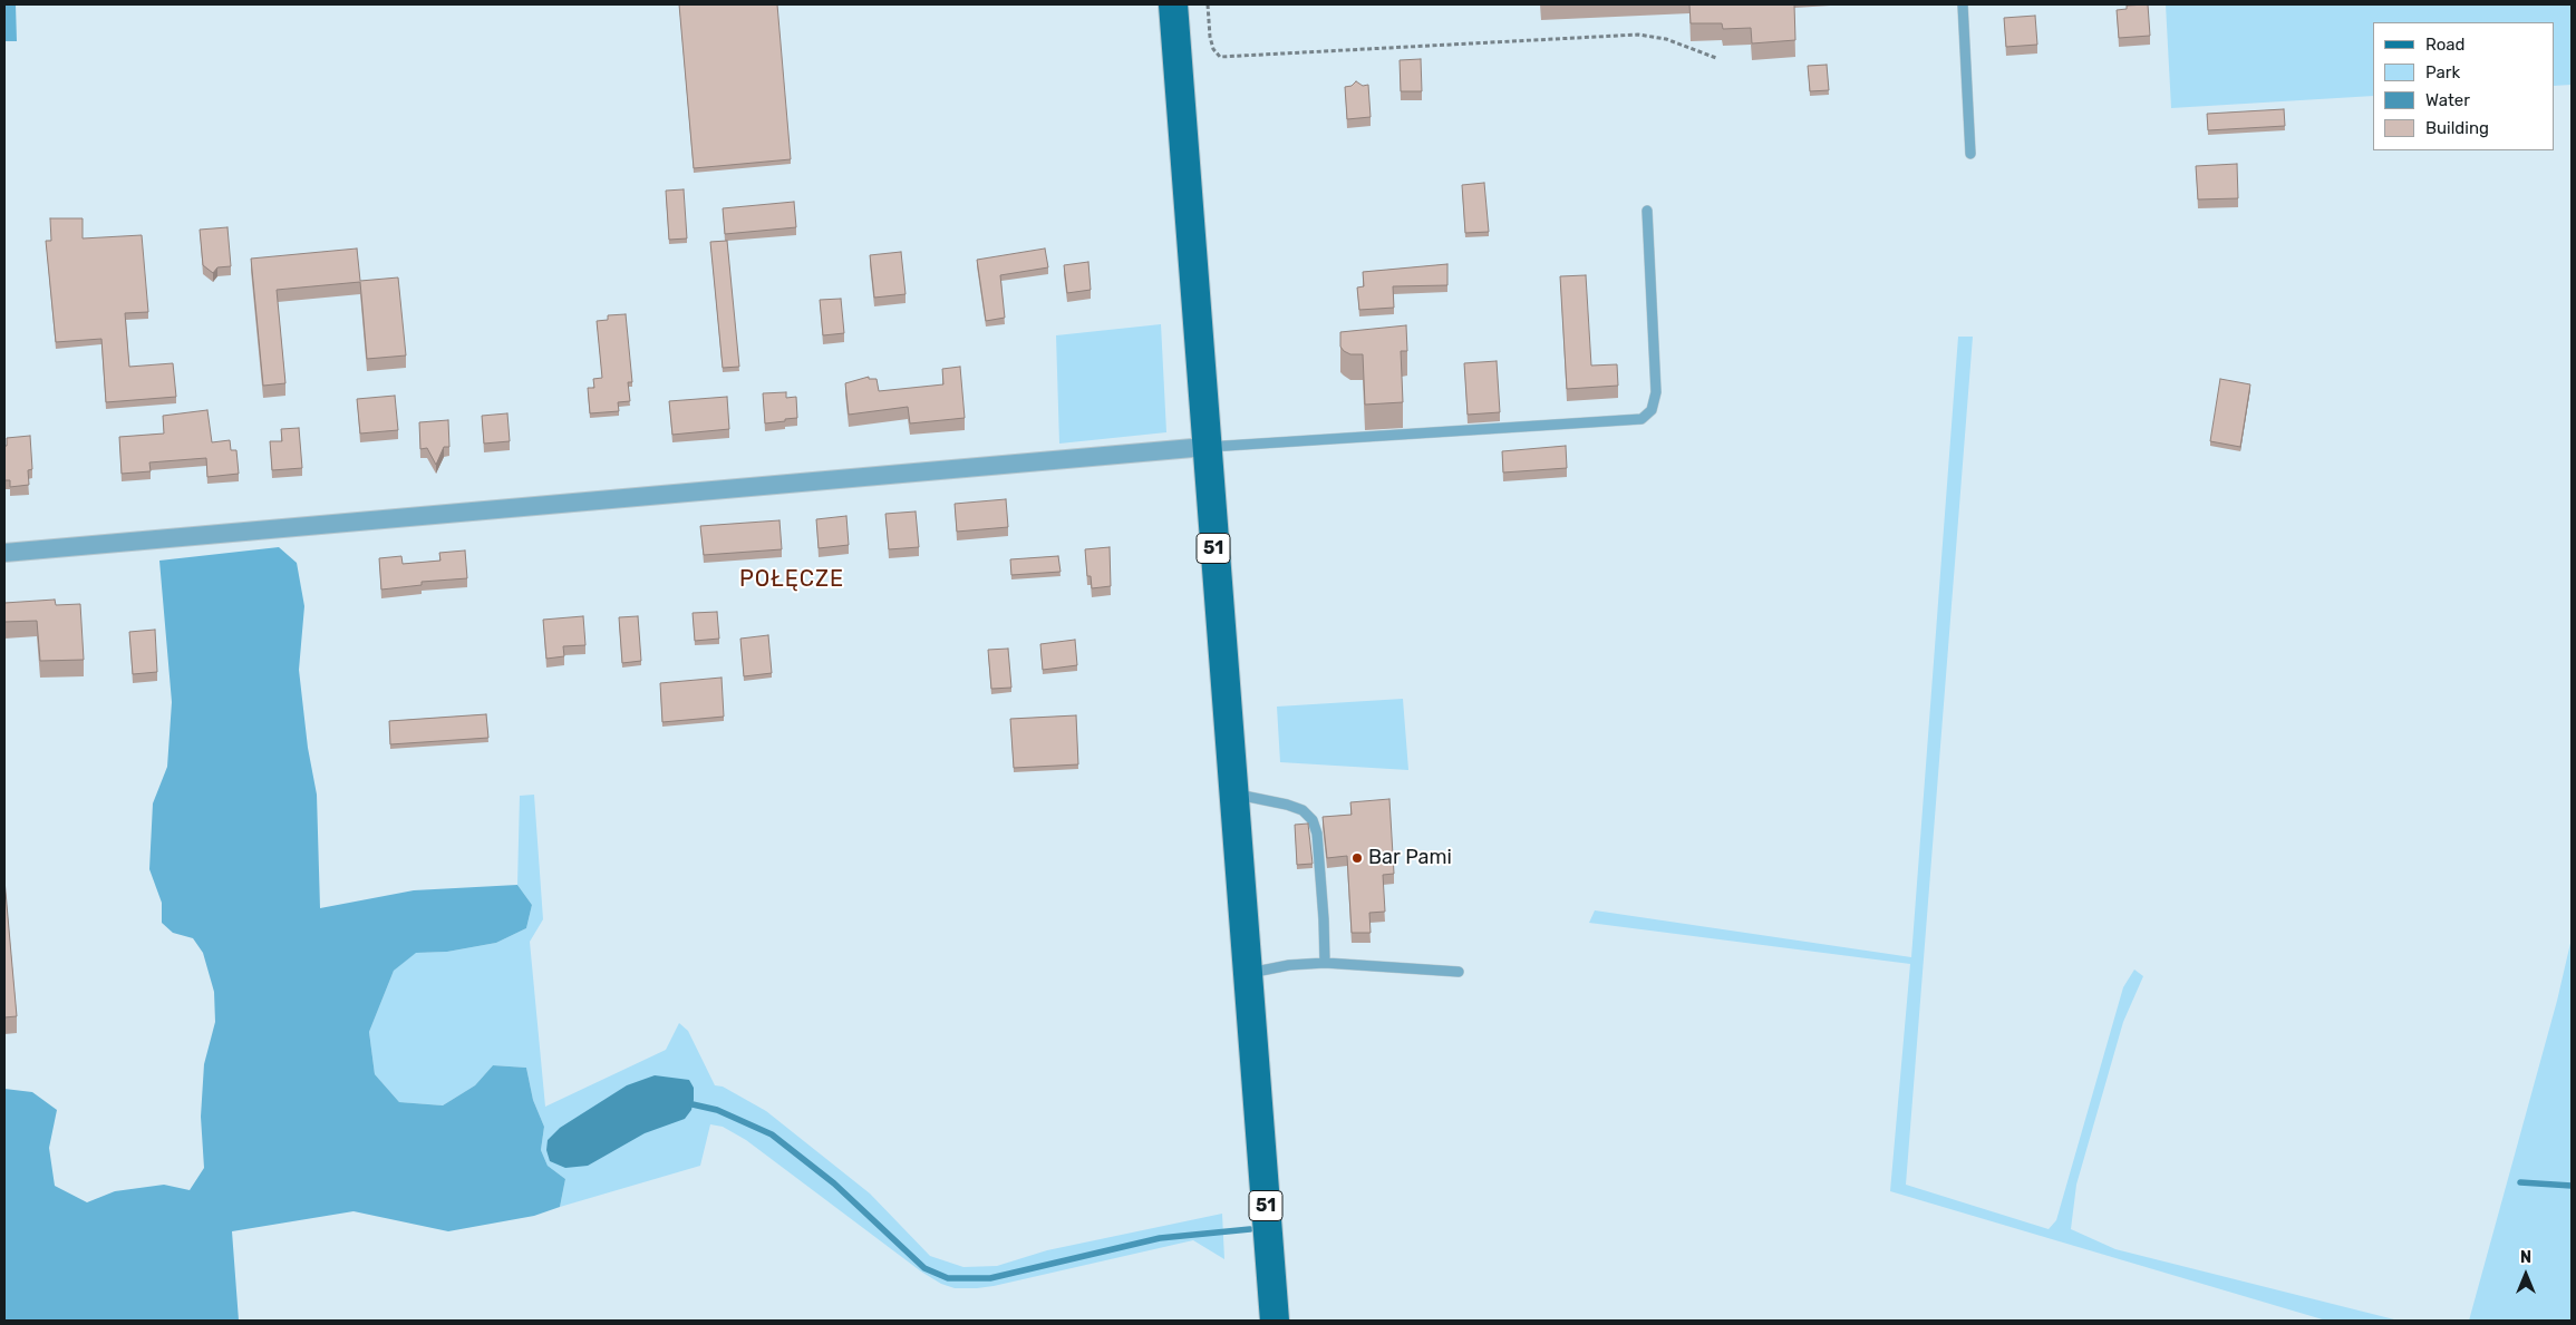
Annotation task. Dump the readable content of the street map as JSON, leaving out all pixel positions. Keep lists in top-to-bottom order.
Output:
{
  "streets": {
    "main road": ["51"]
  },
  "districts": ["POŁĘCZE"],
  "places": ["Bar Pami"],
  "legend": [
    "Road",
    "Park",
    "Water",
    "Building"
  ],
  "north": "top"
}
